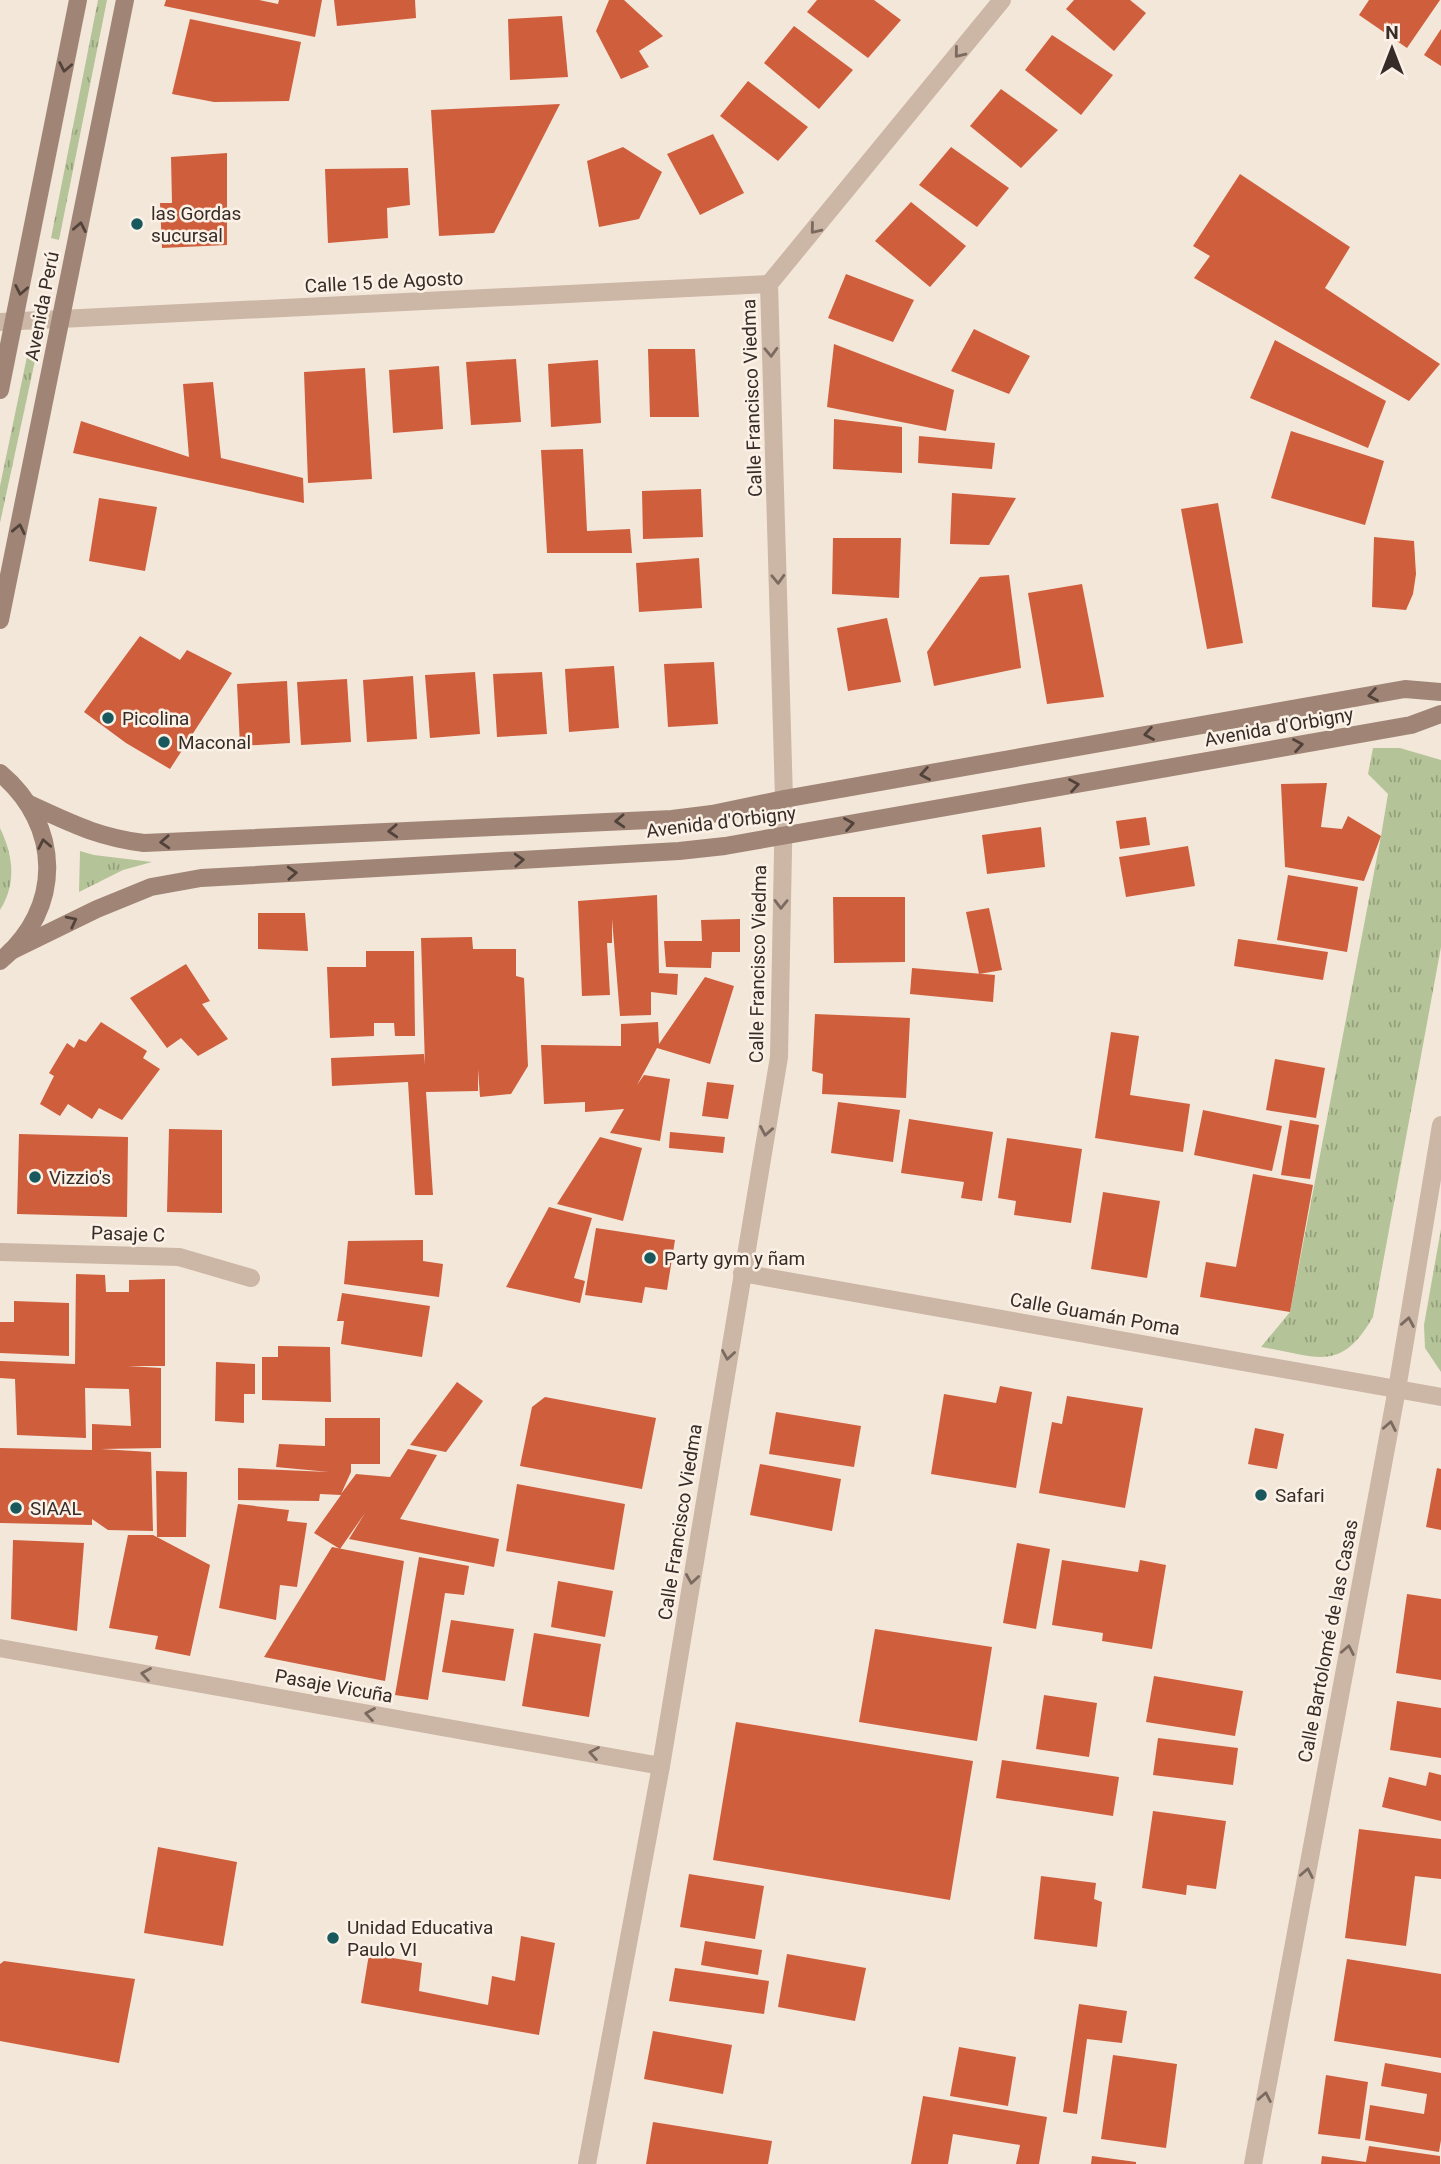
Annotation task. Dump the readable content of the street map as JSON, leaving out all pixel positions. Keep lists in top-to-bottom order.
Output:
{
  "streets": {
    "main road": ["Avenida Perú", "Avenida d'Orbigny"],
    "street": [
      "Calle 15 de Agosto",
      "Calle Francisco Viedma",
      "Pasaje C",
      "Calle Guamán Poma",
      "Calle Bartolomé de las Casas",
      "Pasaje Vicuña"
    ]
  },
  "crossings": [
    ["Calle 15 de Agosto", "Avenida Perú"],
    ["Calle 15 de Agosto", "Calle Francisco Viedma"],
    ["Calle Francisco Viedma", "Avenida d'Orbigny"],
    ["Calle Francisco Viedma", "Calle Guamán Poma"],
    ["Calle Francisco Viedma", "Pasaje Vicuña"],
    ["Calle Guamán Poma", "Calle Bartolomé de las Casas"]
  ],
  "one_way": ["Calle Francisco Viedma", "Calle Bartolomé de las Casas", "Pasaje Vicuña"],
  "places": [
    "las Gordas sucursal",
    "Picolina",
    "Maconal",
    "Vizzio's",
    "Party gym y ñam",
    "Safari",
    "SIAAL",
    "Unidad Educativa Paulo VI"
  ],
  "north": "top"
}
